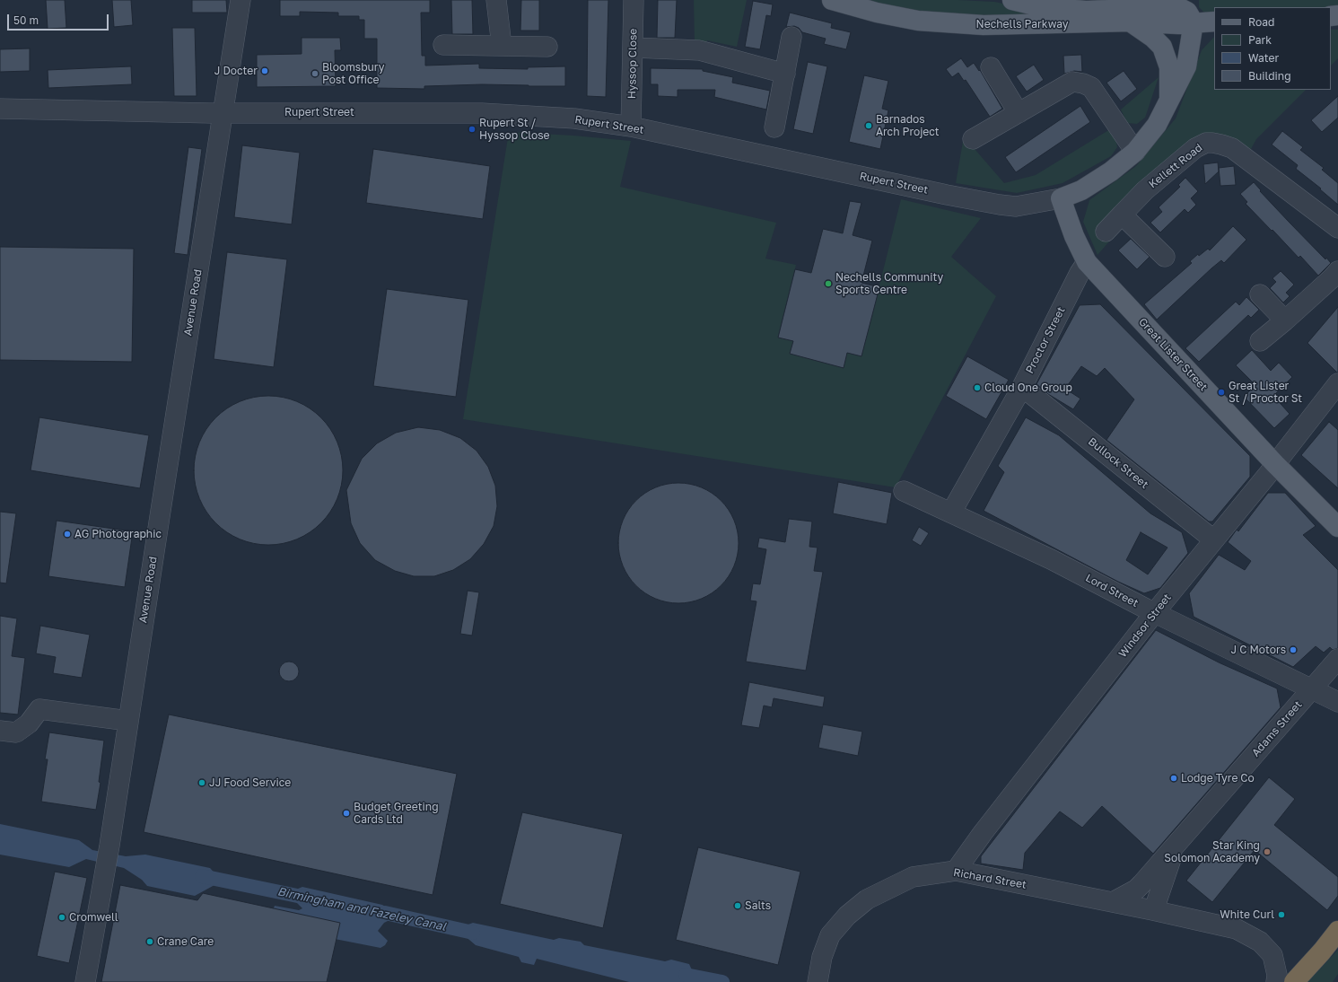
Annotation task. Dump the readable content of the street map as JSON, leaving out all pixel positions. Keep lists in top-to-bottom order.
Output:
{
  "streets": {
    "main road": ["Nechells Parkway", "Rupert Street", "Great Lister Street"],
    "street": [
      "Hyssop Close",
      "Kellett Road",
      "Avenue Road",
      "Proctor Street",
      "Bullock Street",
      "Lord Street",
      "Windsor Street",
      "Adams Street",
      "Richard Street"
    ]
  },
  "crossings": [
    ["Nechells Parkway", "Rupert Street"],
    ["Hyssop Close", "Rupert Street"],
    ["Rupert Street", "Avenue Road"],
    ["Rupert Street", "Great Lister Street"],
    ["Proctor Street", "Great Lister Street"],
    ["Proctor Street", "Bullock Street"],
    ["Proctor Street", "Lord Street"],
    ["Great Lister Street", "Windsor Street"],
    ["Bullock Street", "Windsor Street"],
    ["Lord Street", "Windsor Street"],
    ["Lord Street", "Adams Street"],
    ["Windsor Street", "Richard Street"],
    ["Adams Street", "Richard Street"]
  ],
  "water": ["Birmingham and Fazeley Canal"],
  "places": [
    "J Docter",
    "Bloomsbury Post Office",
    "Barnados Arch Project",
    "Rupert St / Hyssop Close",
    "Nechells Community Sports Centre",
    "Cloud One Group",
    "Great Lister St / Proctor St",
    "AG Photographic",
    "J C Motors",
    "Lodge Tyre Co",
    "JJ Food Service",
    "Budget Greeting Cards Ltd",
    "Star King Solomon Academy",
    "Salts",
    "White Curl",
    "Cromwell",
    "Crane Care"
  ],
  "legend": [
    "Road",
    "Park",
    "Water",
    "Building"
  ],
  "scale_bar": "50 m"
}
